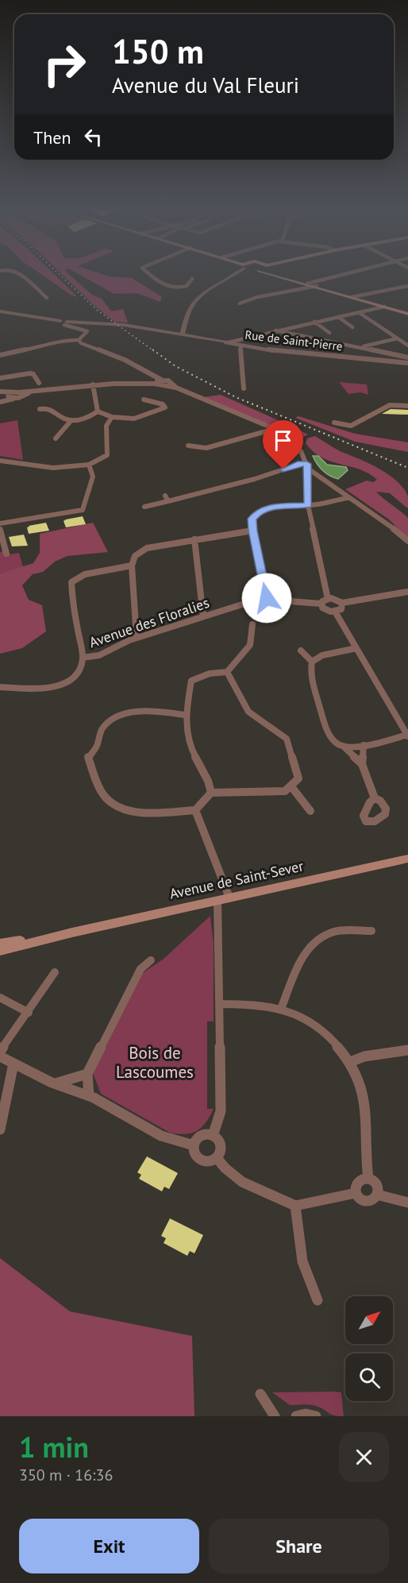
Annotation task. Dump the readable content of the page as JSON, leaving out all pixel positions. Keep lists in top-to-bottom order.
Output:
{
  "streets": {
    "main road": ["Avenue de Saint-Sever"],
    "street": ["Rue de Saint-Pierre", "Avenue des Floralies"]
  },
  "parks": ["Bois de Lascoumes"],
  "north": "top right",
  "page": {
    "turn": ["150 m", "Avenue du Val Fleuri"],
    "then": "Then",
    "heading": ["1 min", "350 m · 16:36"],
    "buttons": ["Exit", "Share"]
  }
}
